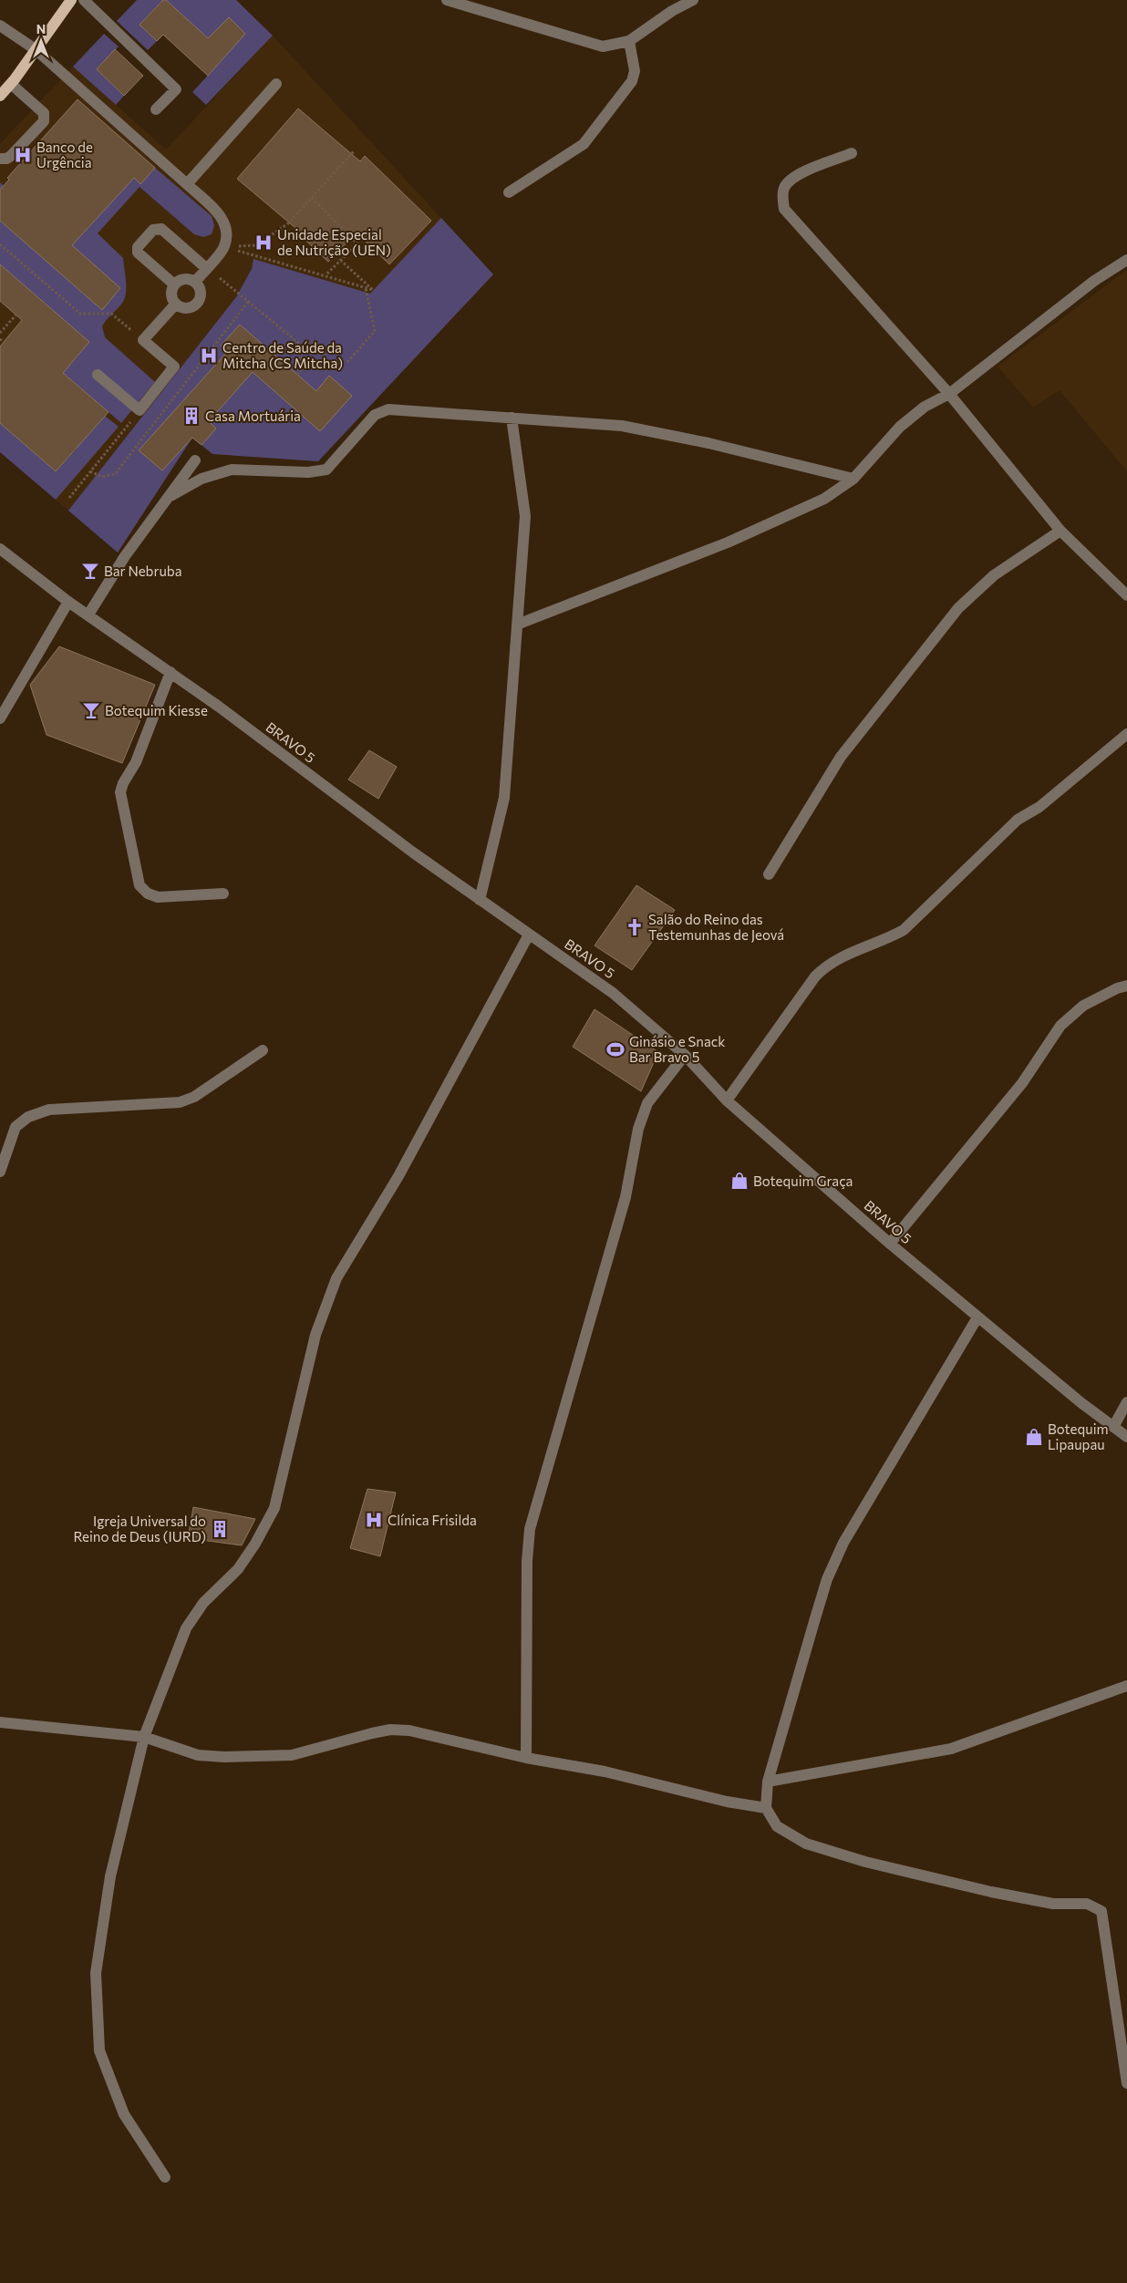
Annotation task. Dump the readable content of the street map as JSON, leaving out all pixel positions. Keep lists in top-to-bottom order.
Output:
{
  "streets": {
    "street": ["BRAVO 5"]
  },
  "places": {
    "hospital": [
      "Banco de Urgência",
      "Unidade Especial de Nutrição (UEN)",
      "Centro de Saúde da Mitcha (CS Mitcha)",
      "Clínica Frisilda"
    ],
    "building": ["Casa Mortuária", "Igreja Universal do Reino de Deus (IURD)"],
    "bar": ["Bar Nebruba", "Botequim Kiesse"],
    "church": ["Salão do Reino das Testemunhas de Jeová"],
    "sports": ["Ginásio e Snack Bar Bravo 5"],
    "shop": ["Botequim Graça", "Botequim Lipaupau"]
  },
  "north": "top"
}
